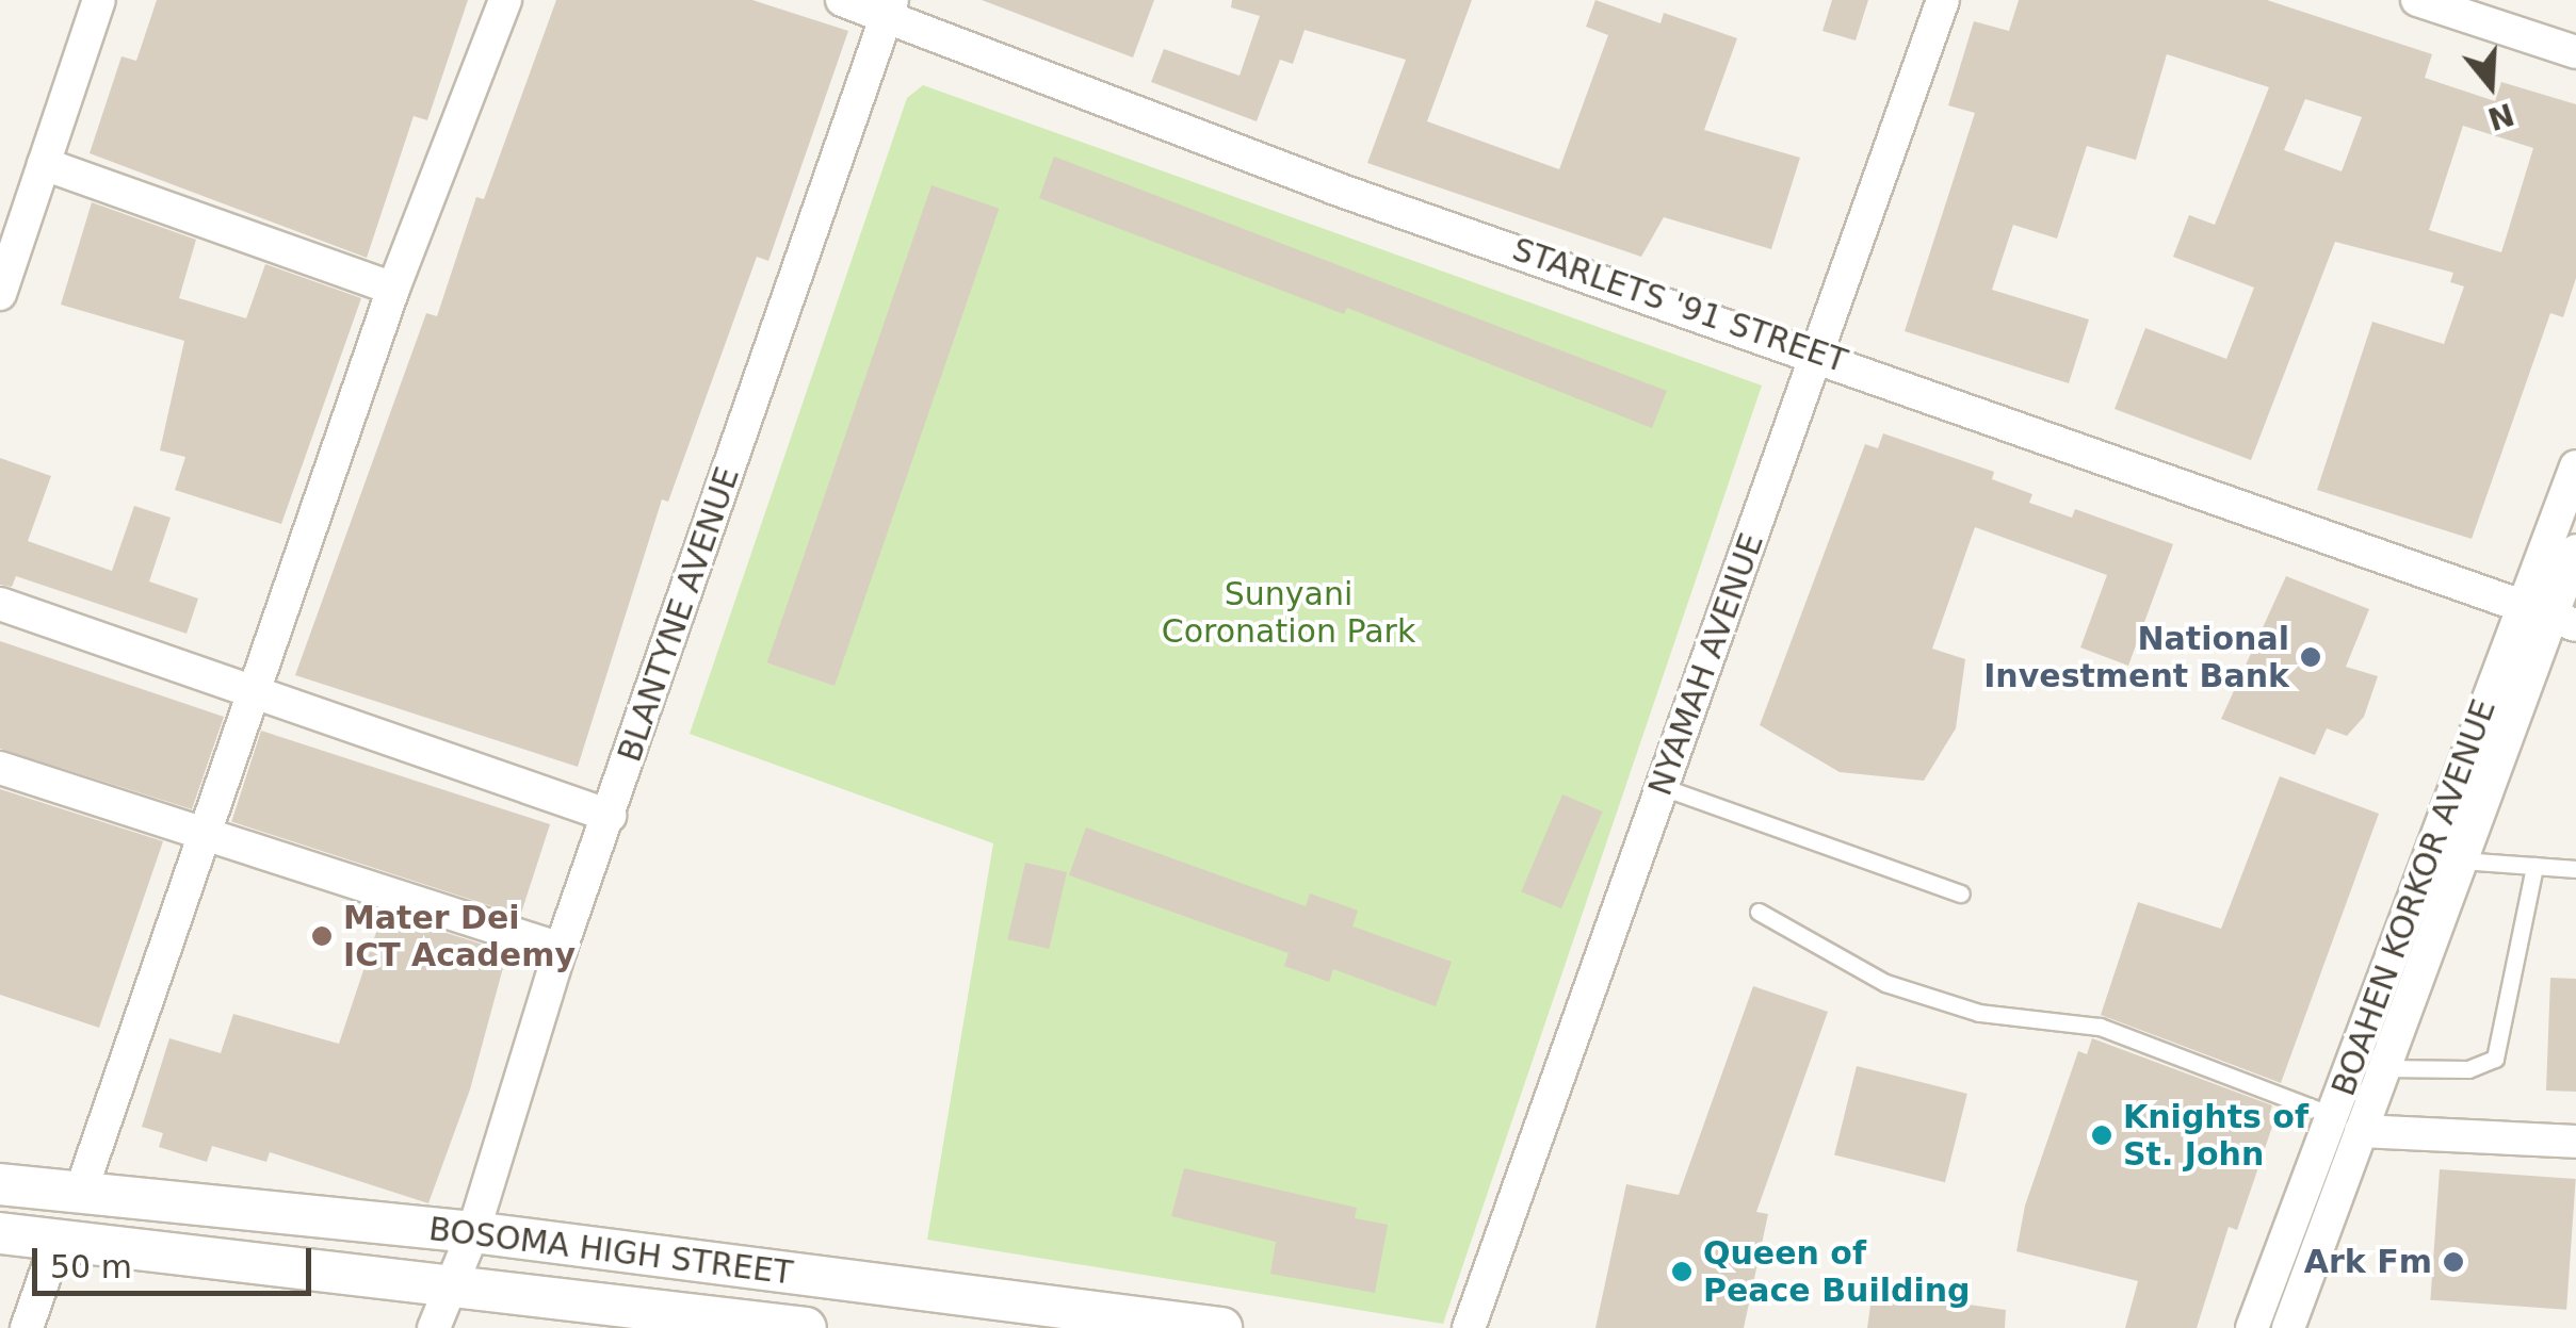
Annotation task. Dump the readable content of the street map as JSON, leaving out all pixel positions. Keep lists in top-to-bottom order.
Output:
{
  "streets": {
    "street": [
      "STARLETS '91 STREET",
      "BLANTYNE AVENUE",
      "NYAMAH AVENUE",
      "BOAHEN KORKOR AVENUE",
      "BOSOMA HIGH STREET"
    ]
  },
  "crossings": [
    ["STARLETS '91 STREET", "BLANTYNE AVENUE"],
    ["STARLETS '91 STREET", "NYAMAH AVENUE"],
    ["STARLETS '91 STREET", "BOAHEN KORKOR AVENUE"],
    ["BLANTYNE AVENUE", "BOSOMA HIGH STREET"]
  ],
  "parks": ["Sunyani Coronation Park"],
  "places": [
    "National Investment Bank",
    "Mater Dei ICT Academy",
    "Knights of St. John",
    "Ark Fm",
    "Queen of Peace Building"
  ],
  "scale_bar": "50 m",
  "north": "bottom"
}
